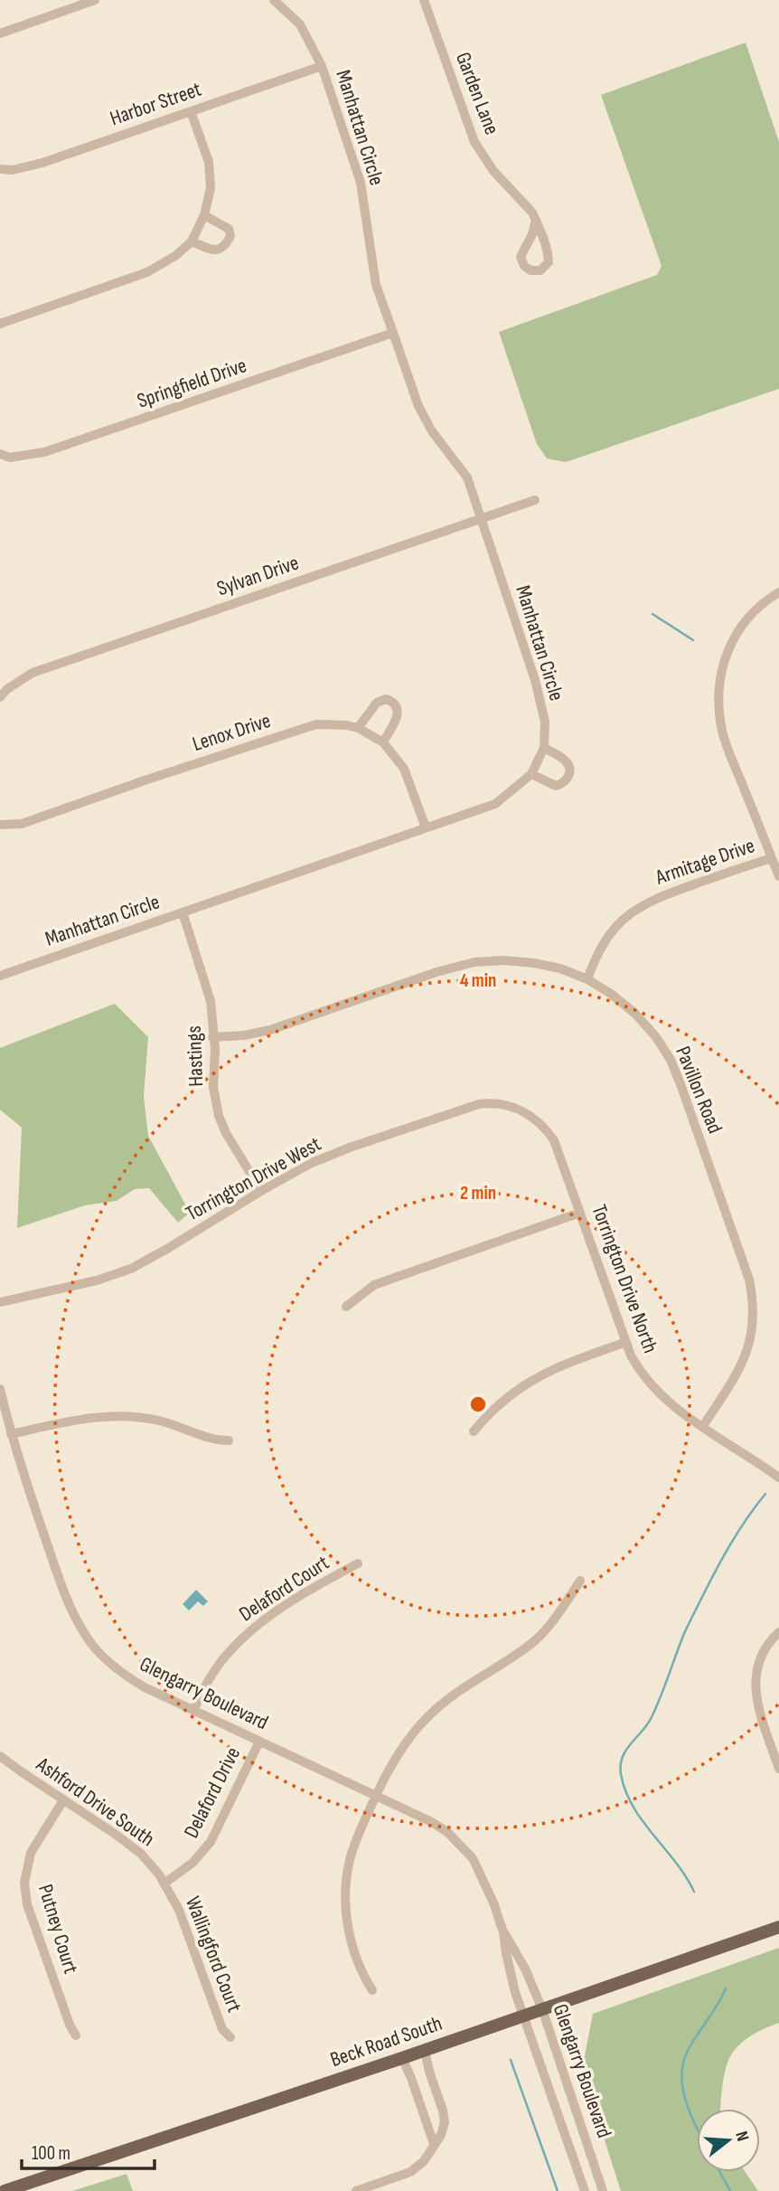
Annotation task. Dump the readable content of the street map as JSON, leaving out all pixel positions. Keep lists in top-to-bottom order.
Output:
{
  "streets": {
    "main road": ["Beck Road South"],
    "street": [
      "Garden Lane",
      "Harbor Street",
      "Manhattan Circle",
      "Springfield Drive",
      "Sylvan Drive",
      "Lenox Drive",
      "Armitage Drive",
      "Hastings",
      "Pavillon Road",
      "Torrington Drive West",
      "Torrington Drive North",
      "Delaford Court",
      "Glengarry Boulevard",
      "Delaford Drive",
      "Ashford Drive South",
      "Putney Court",
      "Wallingford Court"
    ]
  },
  "crossings": [
    ["Harbor Street", "Manhattan Circle"],
    ["Manhattan Circle", "Springfield Drive"],
    ["Manhattan Circle", "Sylvan Drive"],
    ["Manhattan Circle", "Lenox Drive"],
    ["Manhattan Circle", "Hastings"],
    ["Armitage Drive", "Pavillon Road"],
    ["Hastings", "Pavillon Road"],
    ["Hastings", "Torrington Drive West"],
    ["Pavillon Road", "Torrington Drive North"],
    ["Torrington Drive West", "Torrington Drive North"],
    ["Delaford Court", "Glengarry Boulevard"],
    ["Glengarry Boulevard", "Delaford Drive"],
    ["Glengarry Boulevard", "Beck Road South"],
    ["Delaford Drive", "Ashford Drive South"],
    ["Delaford Drive", "Wallingford Court"],
    ["Ashford Drive South", "Putney Court"],
    ["Ashford Drive South", "Wallingford Court"]
  ],
  "scale_bar": "100 m",
  "north": "right",
  "rings": ["4 min", "2 min"]
}
